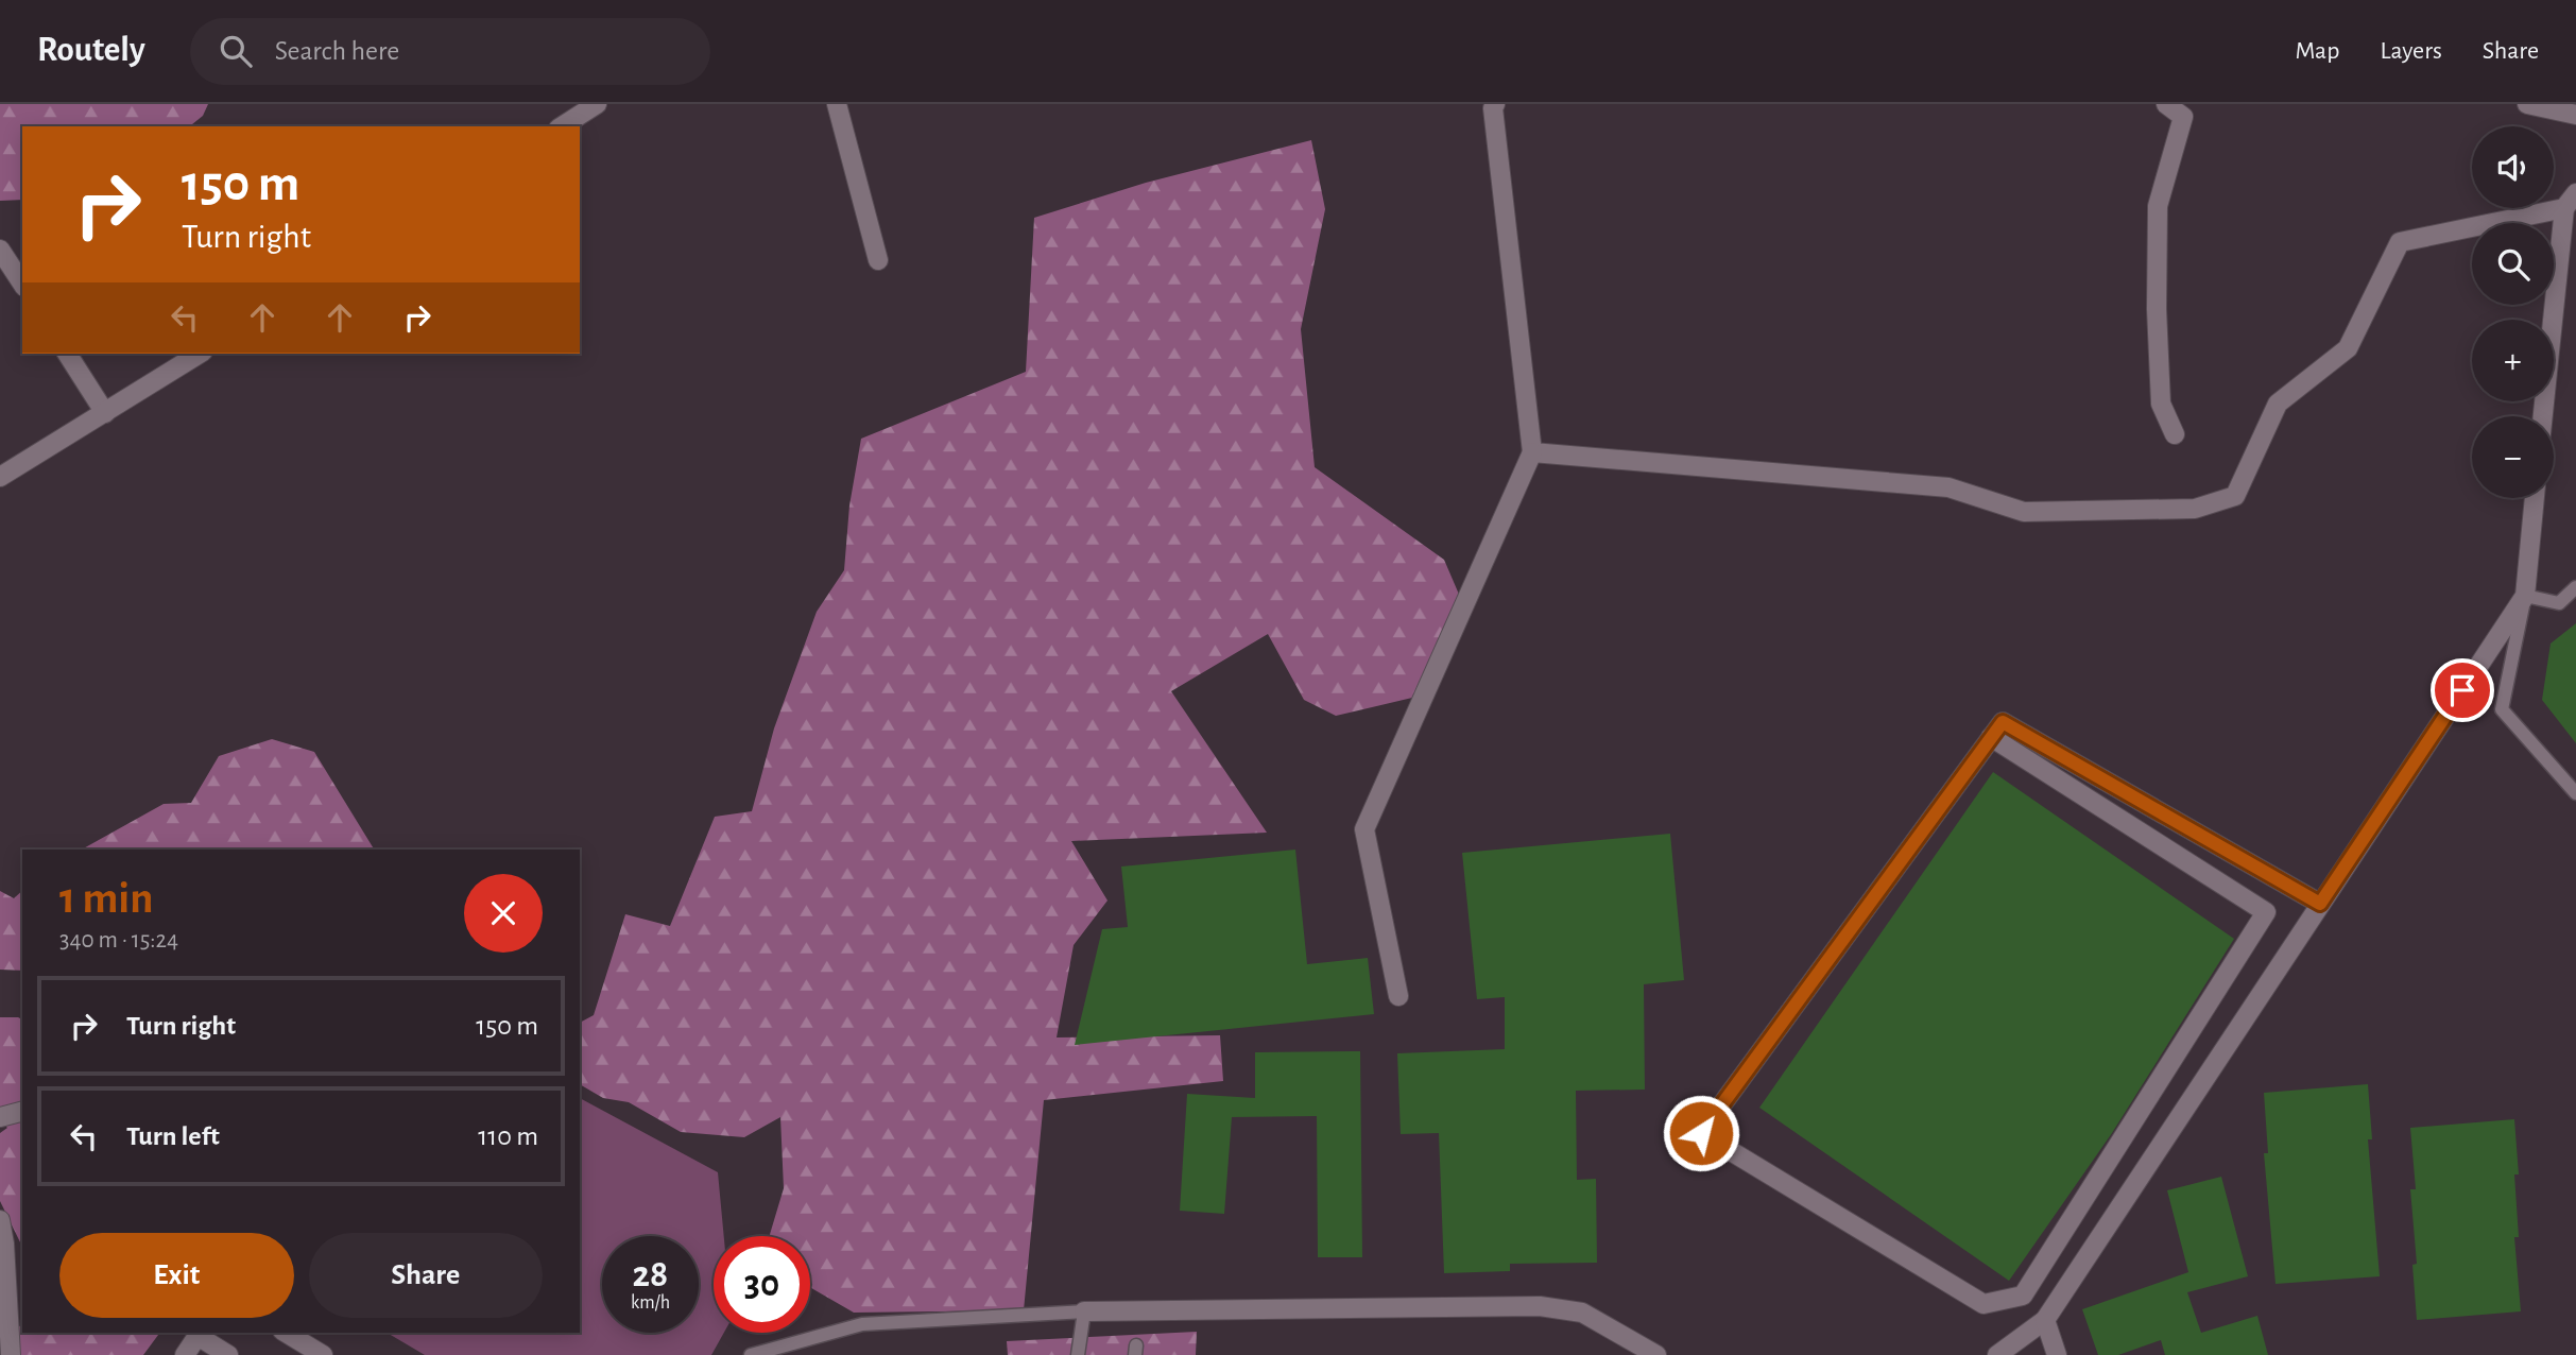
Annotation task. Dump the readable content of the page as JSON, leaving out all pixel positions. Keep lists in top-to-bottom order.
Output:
{
  "page": {
    "header": "Routely",
    "search": "Search here",
    "nav": ["Map", "Layers", "Share"],
    "map_buttons": ["+", "−"],
    "turn": ["150 m", "Turn right"],
    "heading": ["1 min", "340 m · 15:24"],
    "list": [
      {
        "name": "Turn right",
        "value": "150 m"
      },
      {
        "name": "Turn left",
        "value": "110 m"
      }
    ],
    "buttons": ["Exit", "Share"],
    "speed": "28 km/h",
    "limit": "30"
  }
}
